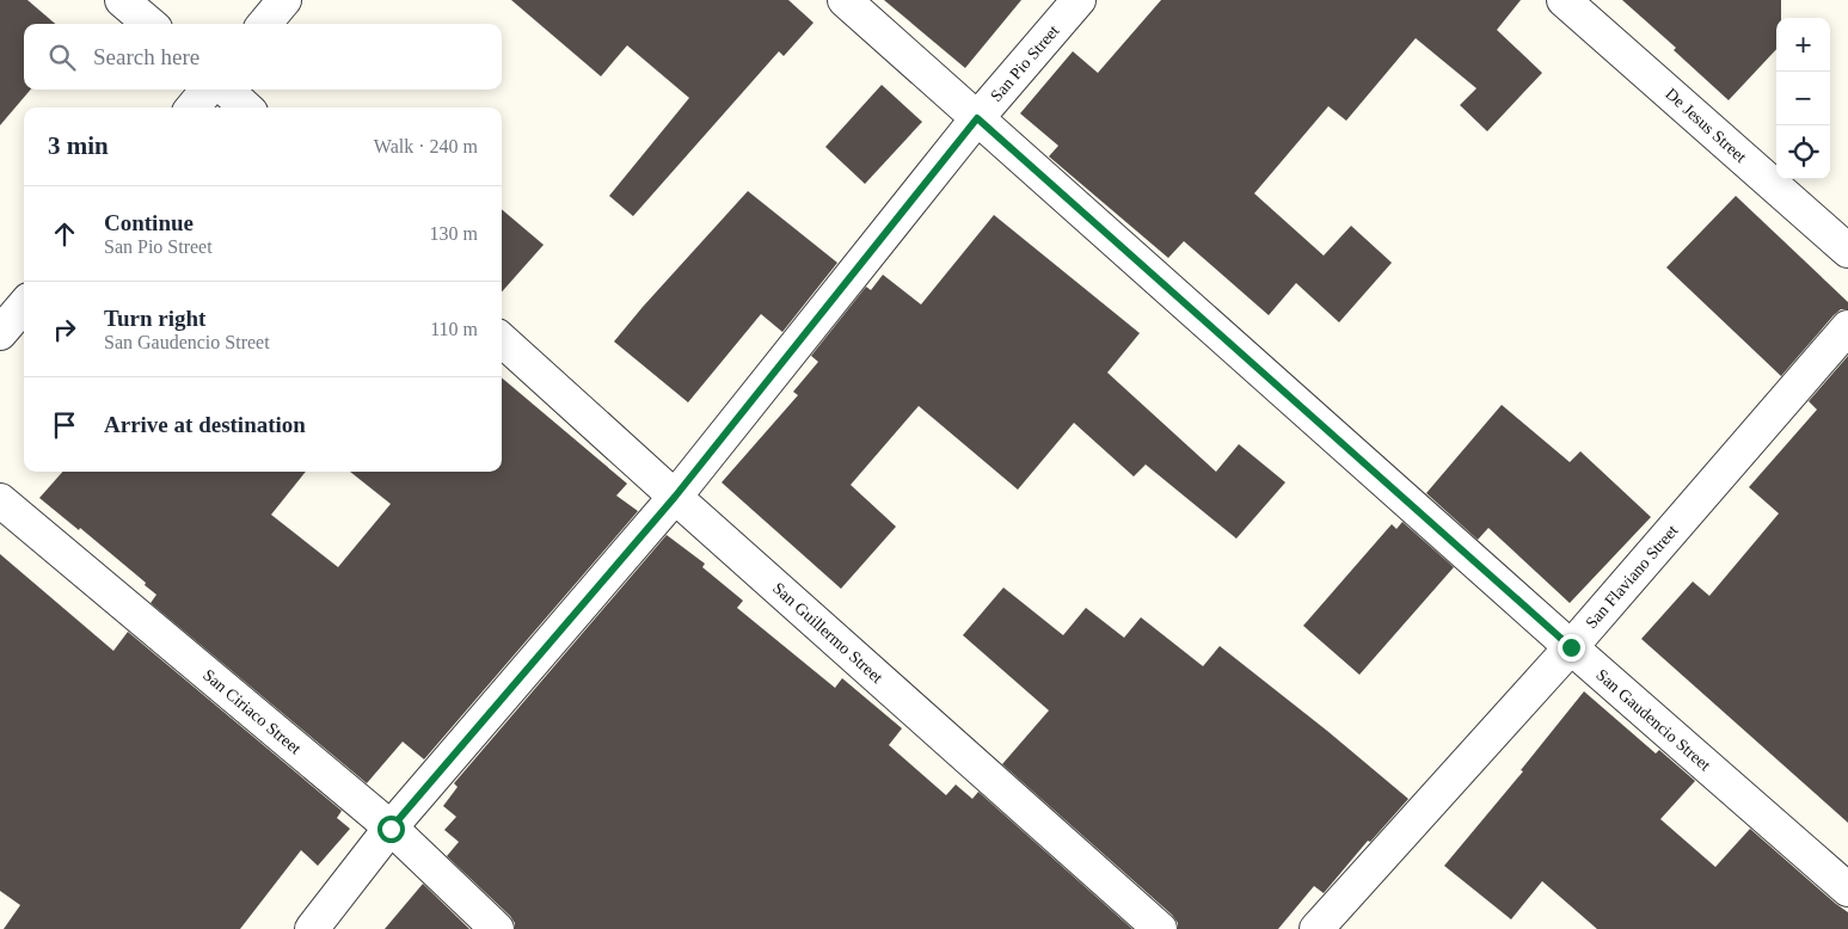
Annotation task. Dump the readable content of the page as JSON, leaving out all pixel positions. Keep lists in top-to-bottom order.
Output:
{
  "streets": {
    "street": [
      "San Pio Street",
      "De Jesus Street",
      "San Flaviano Street",
      "San Guillermo Street",
      "San Ciriaco Street",
      "San Gaudencio Street"
    ]
  },
  "crossings": [
    ["San Pio Street", "San Guillermo Street"],
    ["San Pio Street", "San Ciriaco Street"],
    ["San Pio Street", "San Gaudencio Street"],
    ["San Flaviano Street", "San Gaudencio Street"]
  ],
  "page": {
    "map_buttons": ["+", "−"],
    "search": "Search here",
    "heading": ["3 min", "Walk · 240 m"],
    "list": [
      ["Continue", "San Pio Street", "130 m"],
      ["Turn right", "San Gaudencio Street", "110 m"],
      "Arrive at destination"
    ]
  }
}
